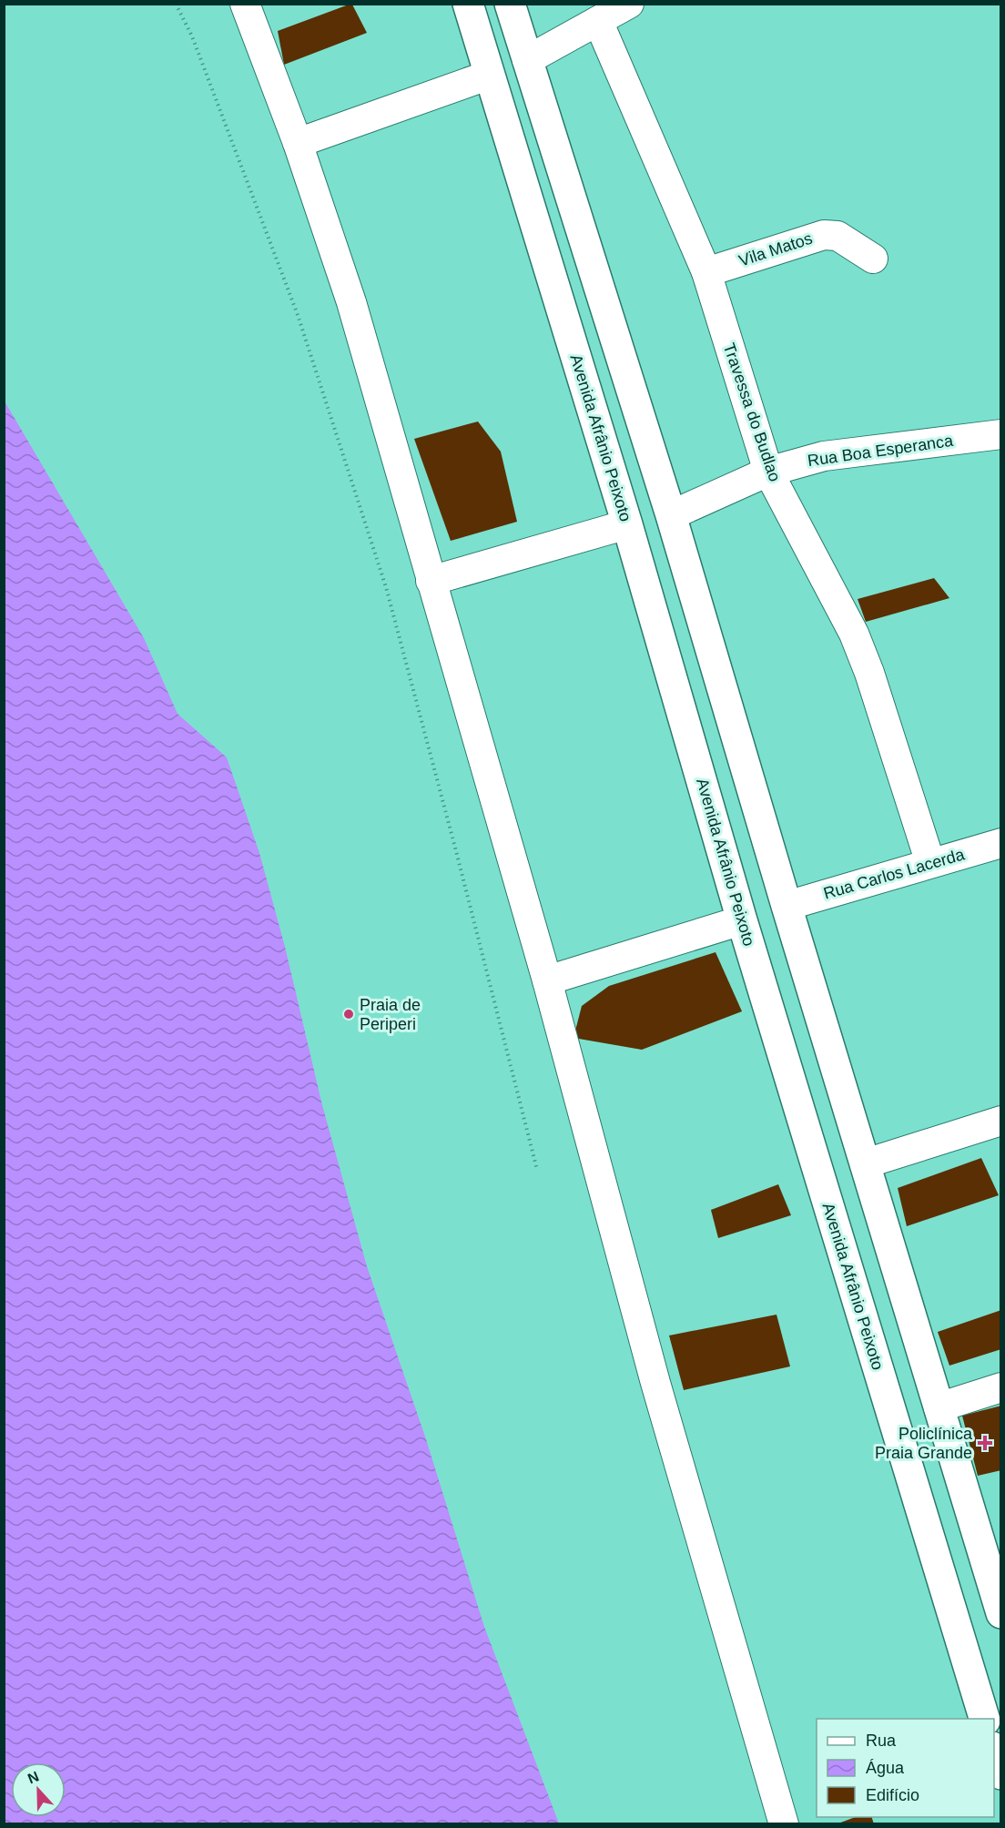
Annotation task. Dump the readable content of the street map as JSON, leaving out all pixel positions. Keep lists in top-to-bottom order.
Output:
{
  "streets": {
    "main road": ["Avenida Afrânio Peixoto"],
    "street": [
      "Vila Matos",
      "Travessa do Budlao",
      "Rua Boa Esperanca",
      "Rua Carlos Lacerda"
    ]
  },
  "crossings": [
    ["Vila Matos", "Travessa do Budlao"],
    ["Travessa do Budlao", "Rua Boa Esperanca"],
    ["Travessa do Budlao", "Rua Carlos Lacerda"]
  ],
  "places": {
    "other": ["Praia de Periperi"],
    "health": ["Policlínica Praia Grande"]
  },
  "legend": ["Rua", "Água", "Edifício"],
  "north": "top"
}
